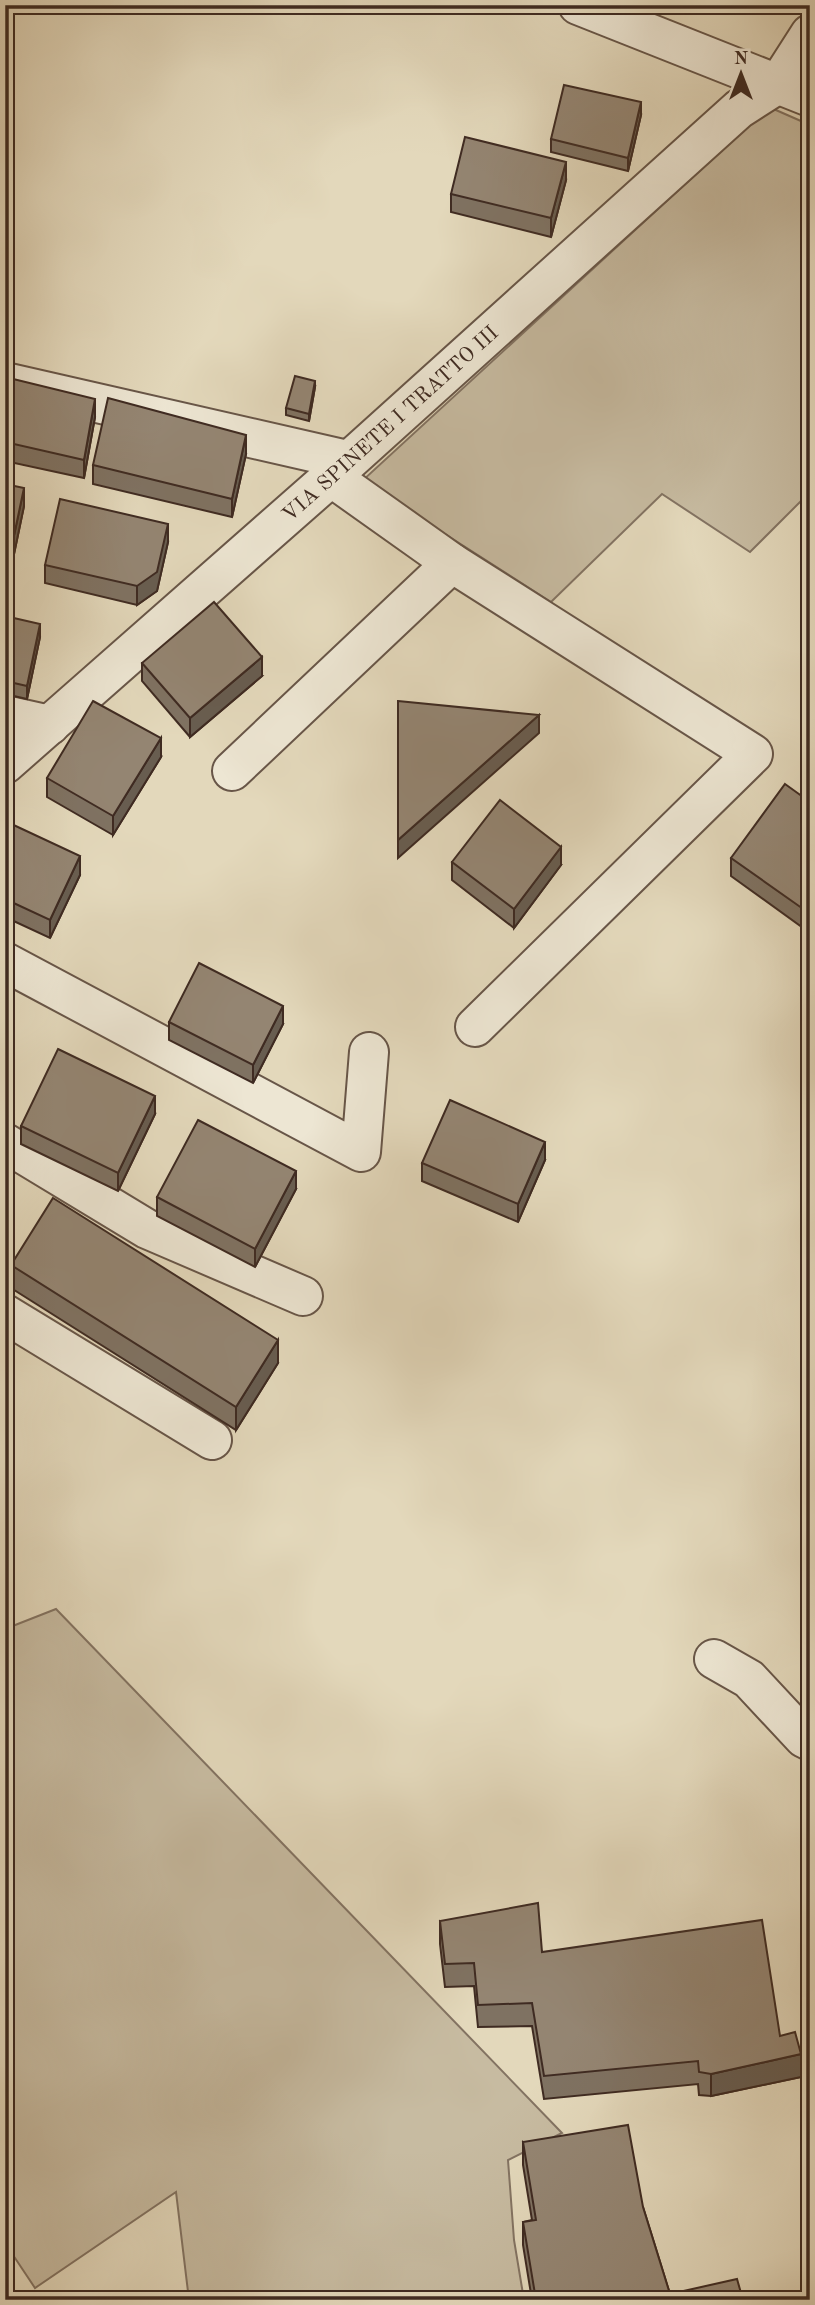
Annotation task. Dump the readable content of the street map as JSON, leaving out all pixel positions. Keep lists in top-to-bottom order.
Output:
{
  "streets": {
    "street": ["VIA SPINETE I TRATTO III"]
  },
  "north": "top"
}
